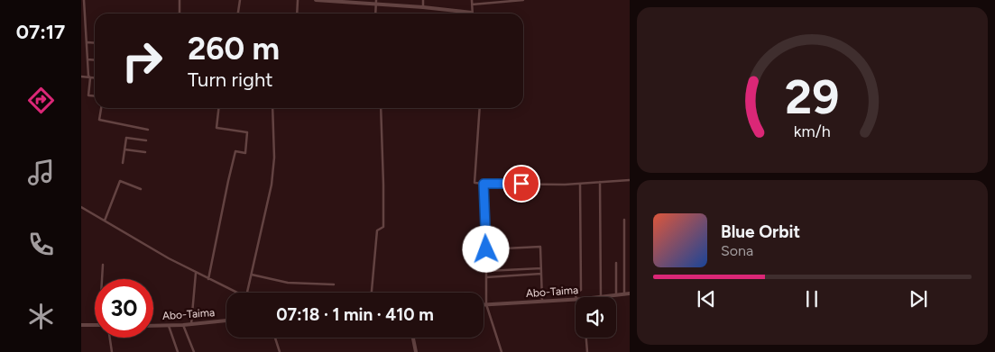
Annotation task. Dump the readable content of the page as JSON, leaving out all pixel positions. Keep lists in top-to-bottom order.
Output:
{
  "streets": {
    "street": ["Abo-Taima"]
  },
  "page": {
    "tabs": "07:17",
    "turn": ["260 m", "Turn right"],
    "song": ["Blue Orbit", "Sona"],
    "limit": "30",
    "trip": "07:18 · 1 min · 410 m",
    "gauge": ["29", "km/h"]
  }
}
